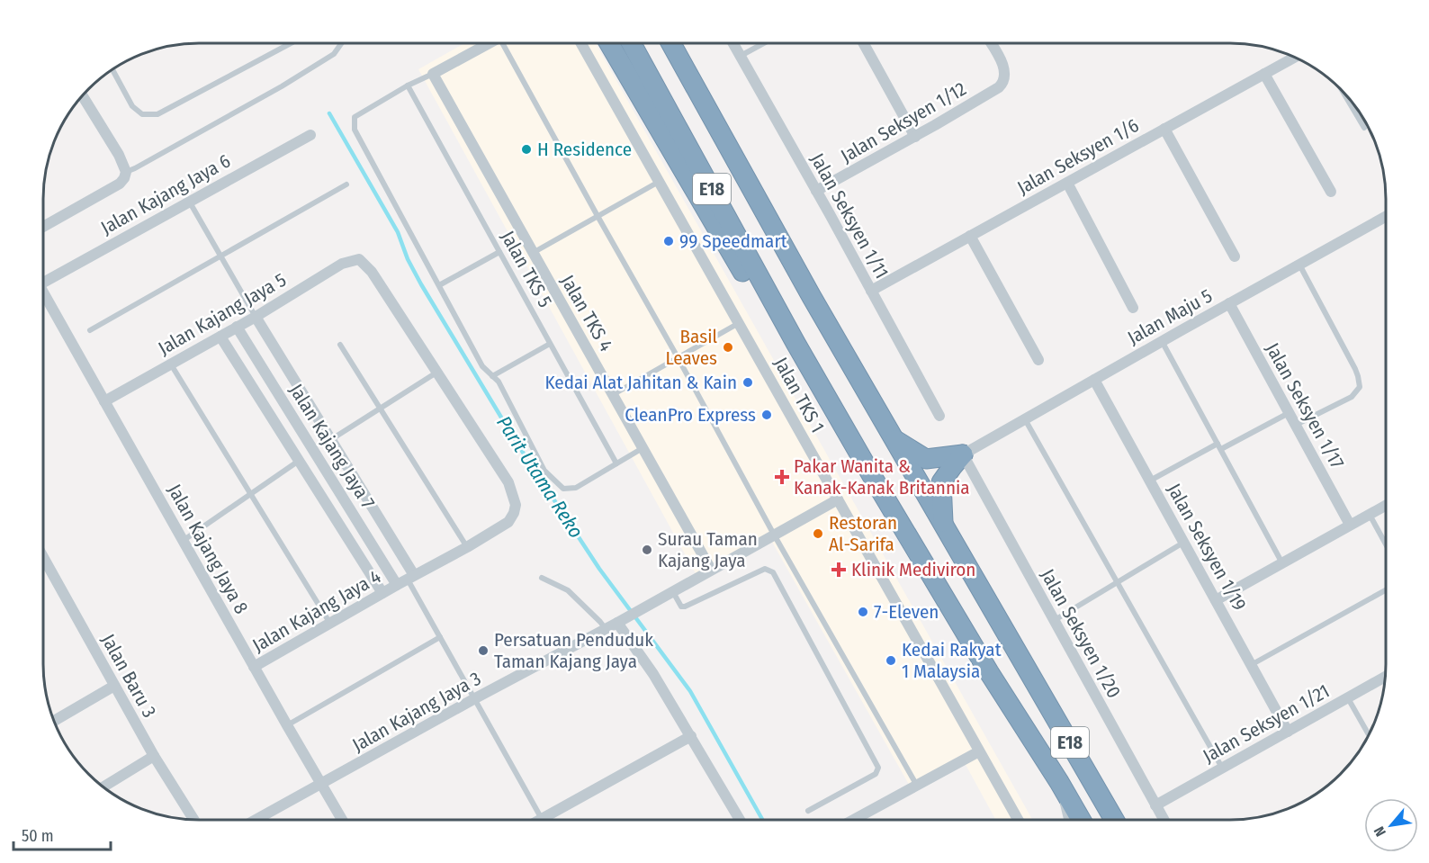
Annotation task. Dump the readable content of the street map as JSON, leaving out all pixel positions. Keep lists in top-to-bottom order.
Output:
{
  "streets": {
    "highway": ["E18"],
    "street": [
      "Jalan Seksyen 1/12",
      "Jalan Seksyen 1/6",
      "Jalan Kajang Jaya 6",
      "Jalan Seksyen 1/11",
      "Jalan TKS 4",
      "Jalan Kajang Jaya 5",
      "Jalan Maju 5",
      "Jalan TKS 1",
      "Jalan Seksyen 1/17",
      "Jalan Kajang Jaya 7",
      "Jalan Seksyen 1/19",
      "Jalan Kajang Jaya 8",
      "Jalan Kajang Jaya 4",
      "Jalan Seksyen 1/20",
      "Jalan Baru 3",
      "Jalan Kajang Jaya 3",
      "Jalan Seksyen 1/21"
    ],
    "lane": ["Jalan TKS 5"]
  },
  "crossings": [
    ["Jalan Seksyen 1/12", "Jalan Seksyen 1/11"],
    ["Jalan Seksyen 1/6", "Jalan Seksyen 1/11"],
    ["Jalan TKS 4", "Jalan Kajang Jaya 3"],
    ["Jalan Kajang Jaya 5", "Jalan Kajang Jaya 7"],
    ["Jalan Kajang Jaya 5", "Jalan Kajang Jaya 8"],
    ["Jalan Maju 5", "Jalan Seksyen 1/17"],
    ["Jalan Maju 5", "Jalan Seksyen 1/19"],
    ["Jalan Maju 5", "Jalan Seksyen 1/20"],
    ["Jalan TKS 1", "Jalan Kajang Jaya 3"],
    ["Jalan Kajang Jaya 7", "Jalan Kajang Jaya 4"],
    ["Jalan Seksyen 1/19", "Jalan Seksyen 1/21"],
    ["Jalan Kajang Jaya 8", "Jalan Kajang Jaya 4"],
    ["Jalan Kajang Jaya 8", "Jalan Kajang Jaya 3"],
    ["Jalan Seksyen 1/20", "Jalan Seksyen 1/21"]
  ],
  "water": ["Parit Utama Reko"],
  "places": {
    "other": [
      "H Residence",
      "99 Speedmart",
      "Basil Leaves",
      "Kedai Alat Jahitan & Kain",
      "CleanPro Express",
      "Restoran Al-Sarifa",
      "Surau Taman Kajang Jaya",
      "7-Eleven",
      "Persatuan Penduduk Taman Kajang Jaya",
      "Kedai Rakyat 1 Malaysia"
    ],
    "health": ["Pakar Wanita & Kanak-Kanak Britannia", "Klinik Mediviron"]
  },
  "scale_bar": "50 m",
  "north": "bottom left"
}
